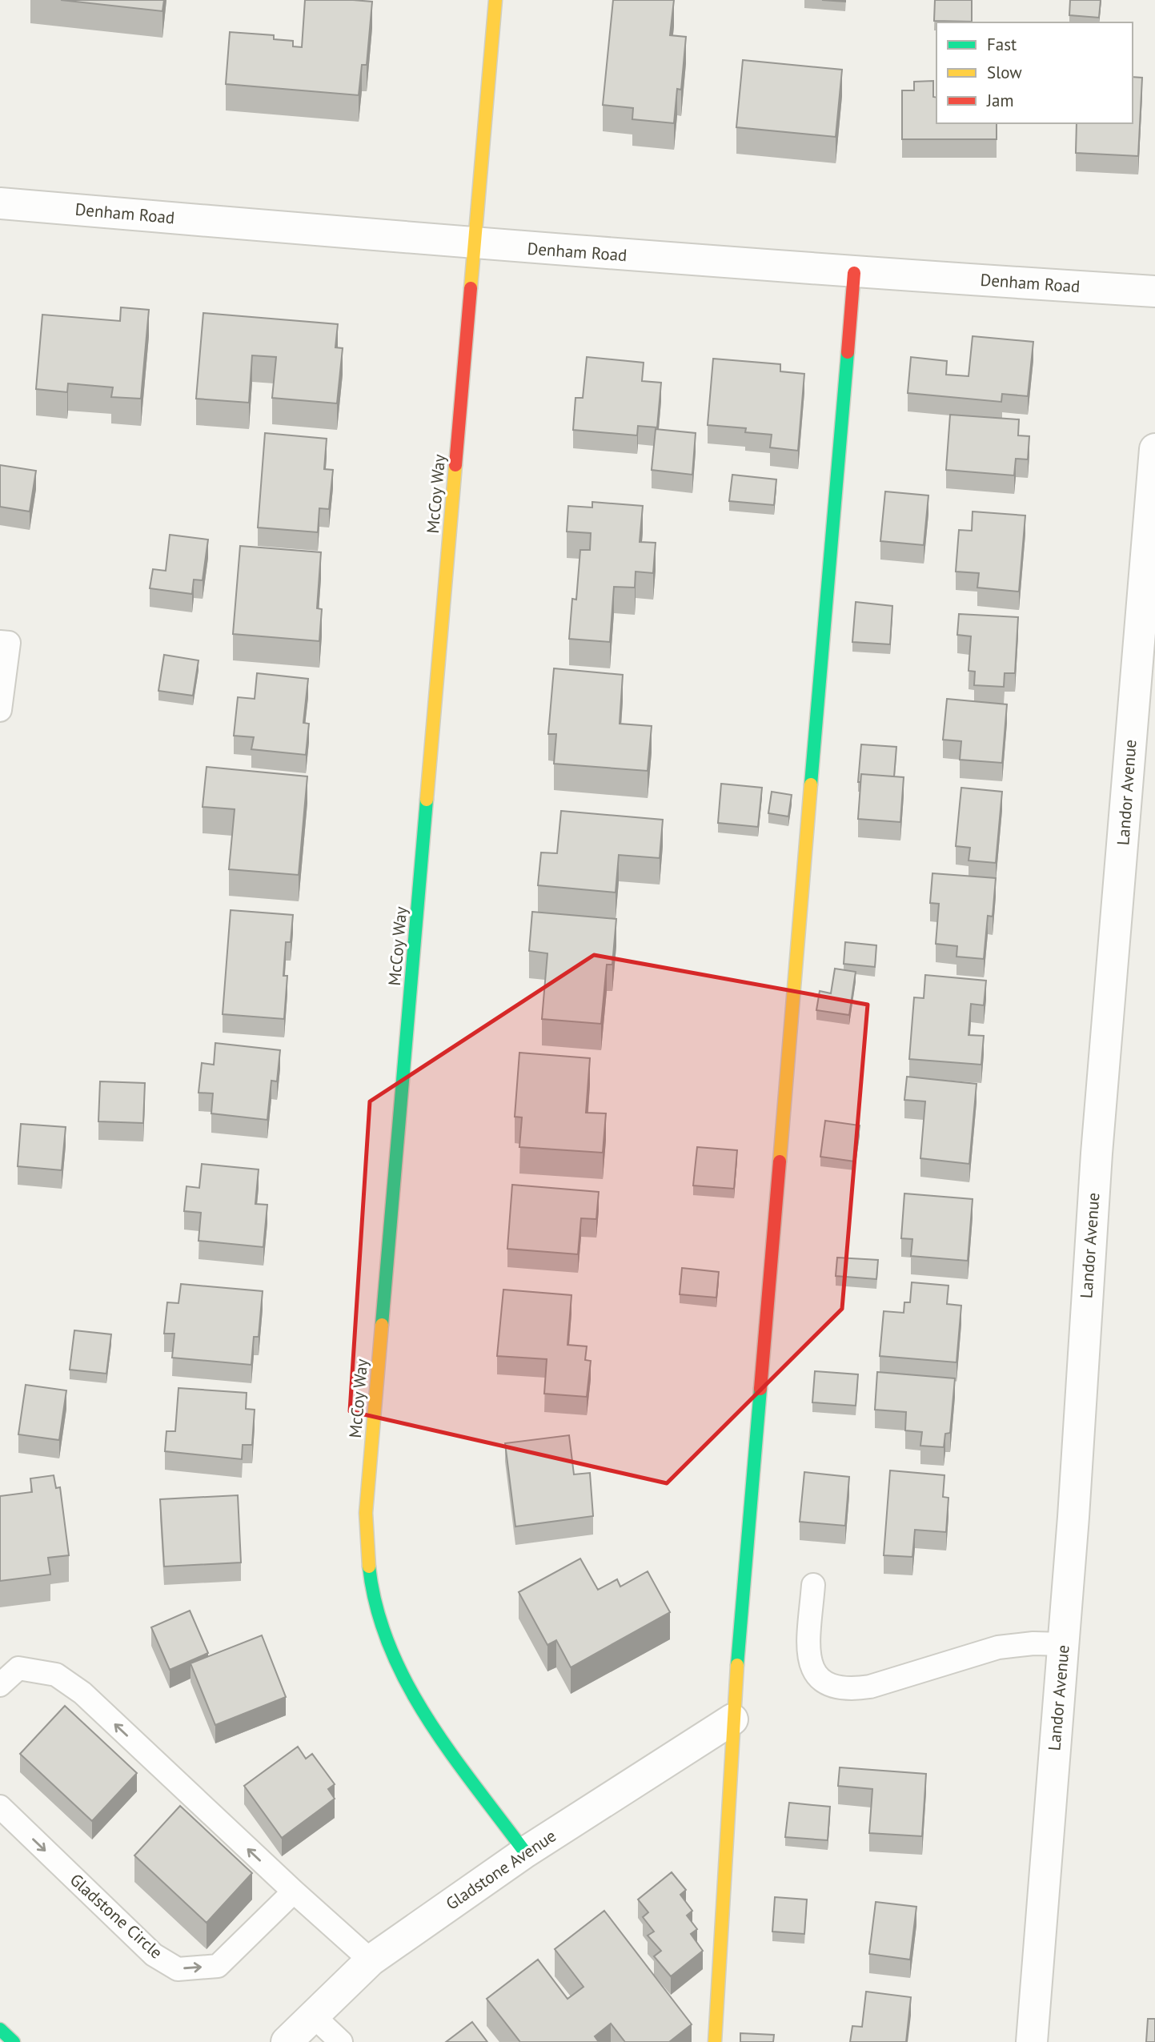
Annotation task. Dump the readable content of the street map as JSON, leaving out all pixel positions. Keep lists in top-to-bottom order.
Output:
{
  "streets": {
    "street": [
      "Denham Road",
      "McCoy Way",
      "Landor Avenue",
      "Gladstone Avenue"
    ],
    "lane": ["Gladstone Circle"]
  },
  "crossings": [
    ["Denham Road", "McCoy Way"],
    ["McCoy Way", "Gladstone Avenue"]
  ],
  "legend": ["Fast", "Slow", "Jam"]
}
